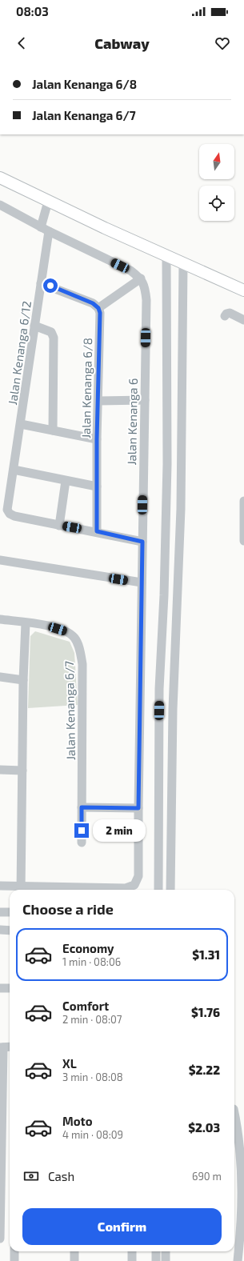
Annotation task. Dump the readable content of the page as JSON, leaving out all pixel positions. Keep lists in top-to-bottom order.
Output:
{
  "streets": {
    "street": [
      "Jalan Kenanga 6/12",
      "Jalan Kenanga 6/8",
      "Jalan Kenanga 6",
      "Jalan Kenanga 6/7"
    ]
  },
  "crossings": [
    ["Jalan Kenanga 6/12", "Jalan Kenanga 6/8"],
    ["Jalan Kenanga 6/12", "Jalan Kenanga 6"]
  ],
  "north": "top",
  "page": {
    "status": "08:03",
    "header": "Cabway",
    "banner": ["Jalan Kenanga 6/8", "Jalan Kenanga 6/7"],
    "bubble": "2 min",
    "heading": "Choose a ride",
    "list": [
      {
        "name": "Economy",
        "note": "1 min · 08:06",
        "value": "$1.31"
      },
      {
        "name": "Comfort",
        "note": "2 min · 08:07",
        "value": "$1.76"
      },
      {
        "name": "XL",
        "note": "3 min · 08:08",
        "value": "$2.22"
      },
      {
        "name": "Moto",
        "note": "4 min · 08:09",
        "value": "$2.03"
      }
    ],
    "pay": ["Cash", "690 m"],
    "buttons": "Confirm"
  }
}
